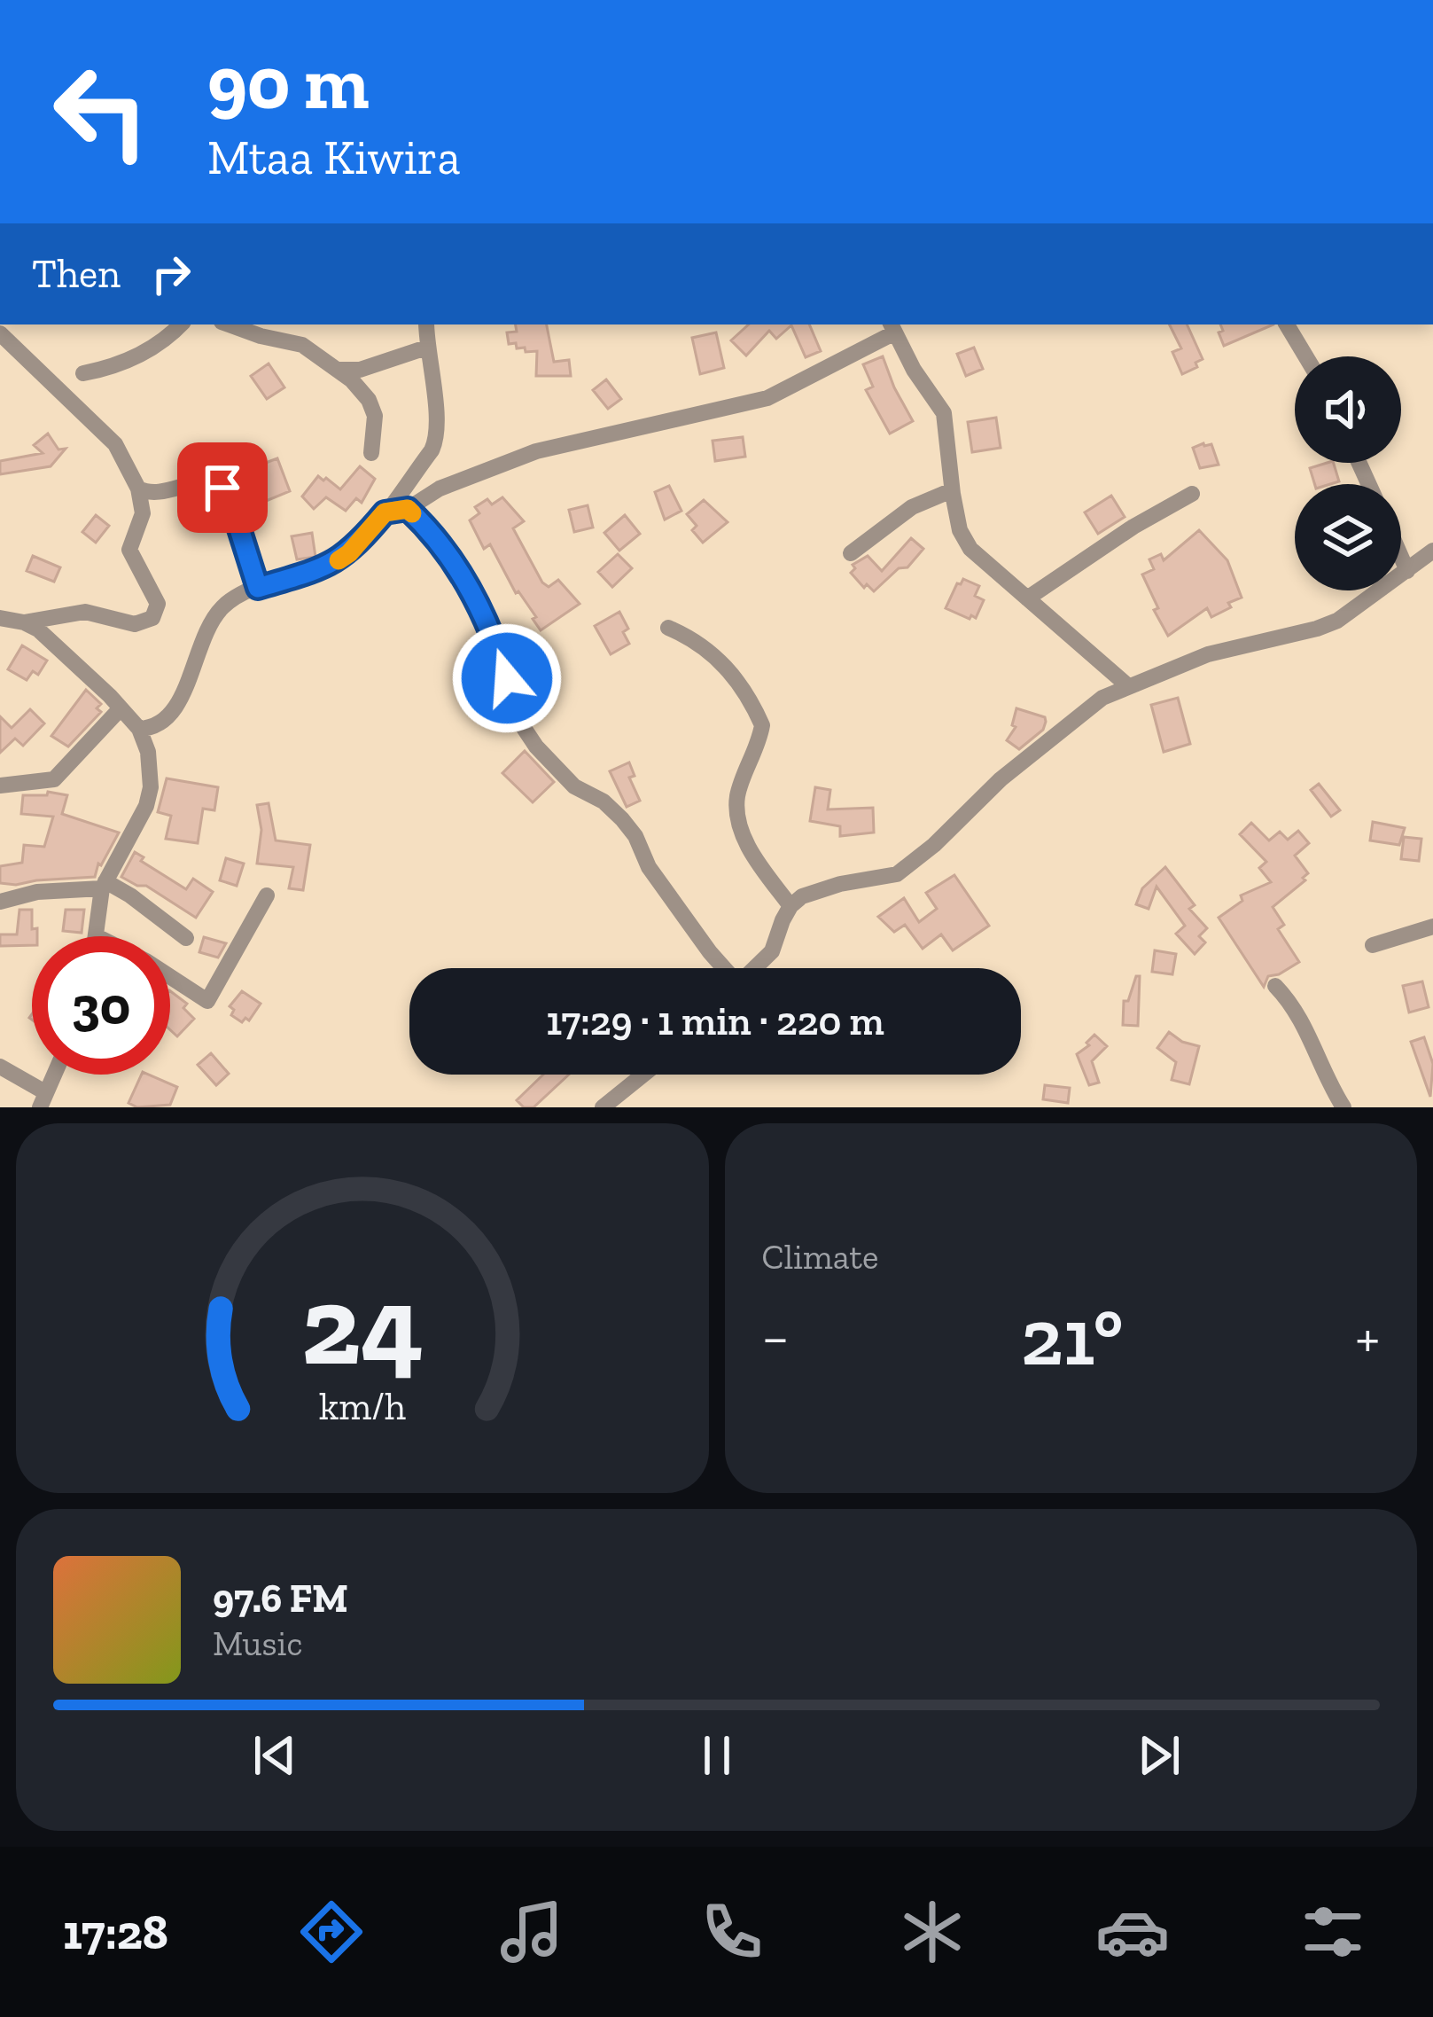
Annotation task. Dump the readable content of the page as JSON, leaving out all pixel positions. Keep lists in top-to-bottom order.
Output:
{
  "page": {
    "turn": ["90 m", "Mtaa Kiwira"],
    "then": "Then",
    "limit": "30",
    "trip": "17:29 · 1 min · 220 m",
    "tile": "Climate",
    "heat": ["−", "21°", "+"],
    "song": ["97.6 FM", "Music"],
    "tabs": "17:28",
    "gauge": ["24", "km/h"]
  }
}
